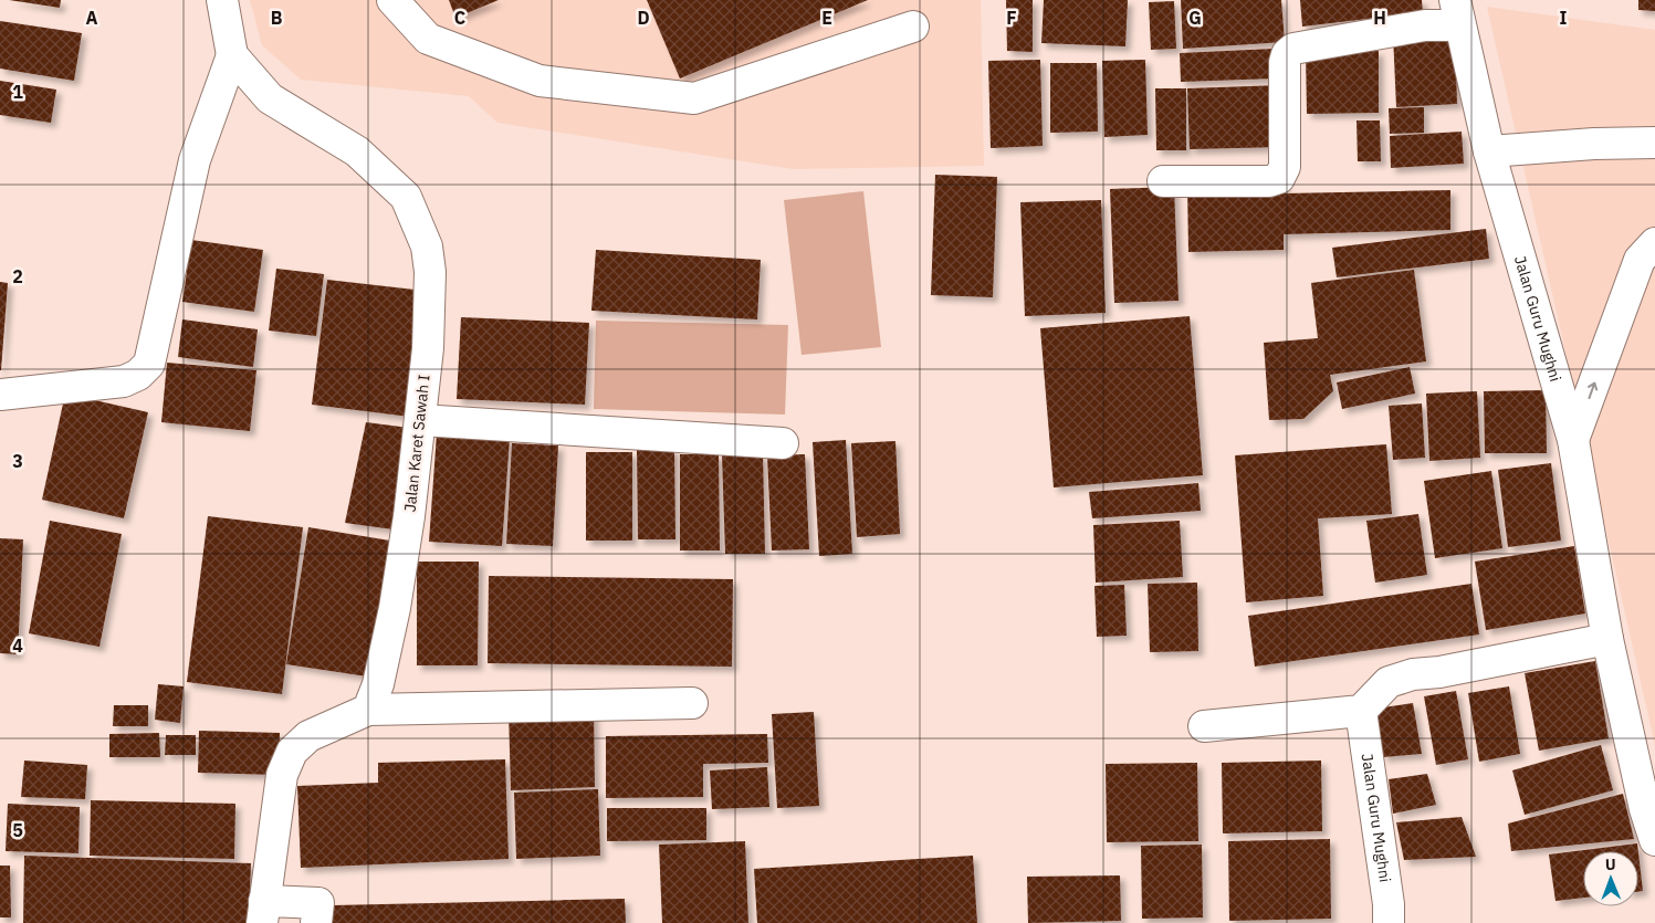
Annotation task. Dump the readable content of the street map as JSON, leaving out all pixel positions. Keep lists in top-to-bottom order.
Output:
{
  "streets": {
    "street": ["Jalan Guru Mughni", "Jalan Karet Sawah I"]
  },
  "north": "top",
  "grid": {
    "columns": [
      "A",
      "B",
      "C",
      "D",
      "E",
      "F",
      "G",
      "H",
      "I"
    ],
    "rows": [
      "1",
      "2",
      "3",
      "4",
      "5"
    ]
  }
}
